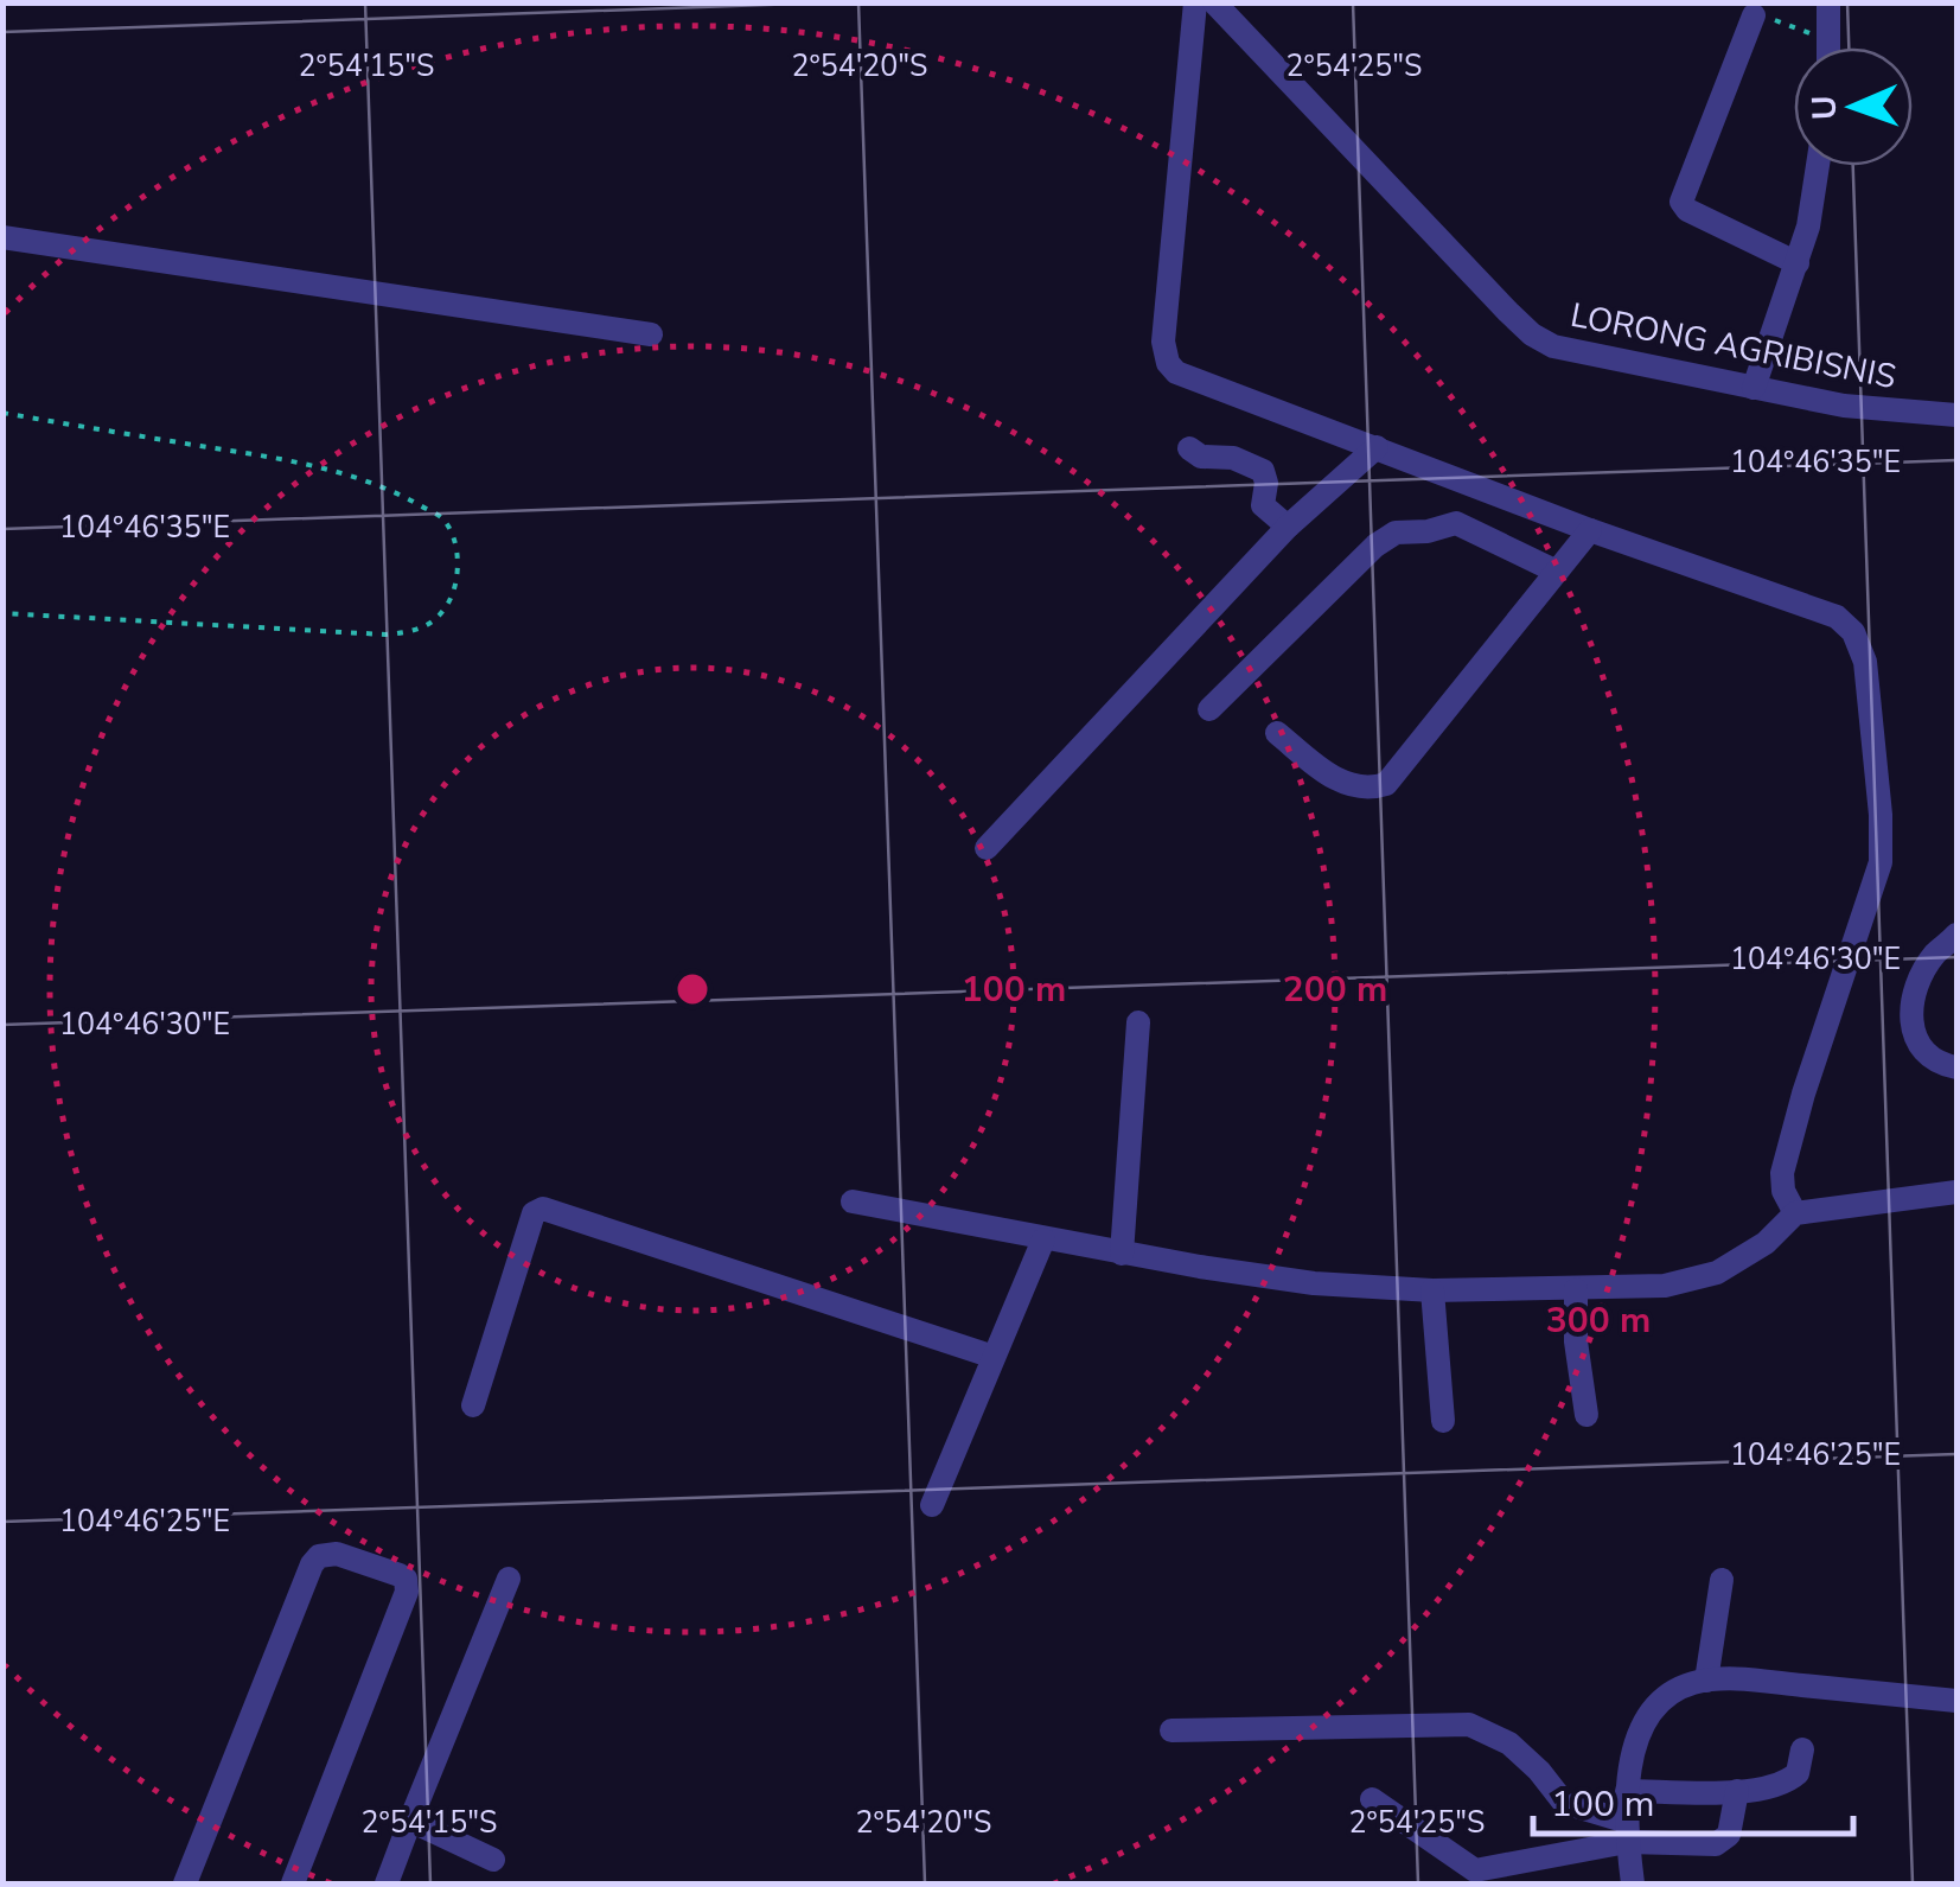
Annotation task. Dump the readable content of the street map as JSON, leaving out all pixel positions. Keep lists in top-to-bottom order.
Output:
{
  "streets": {
    "street": ["LORONG AGRIBISNIS"]
  },
  "scale_bar": "100 m",
  "north": "left",
  "coordinates": [
    "2°54'15\"S",
    "2°54'20\"S",
    "2°54'25\"S",
    "104°46'35\"E",
    "104°46'30\"E",
    "104°46'25\"E"
  ],
  "rings": ["100 m", "200 m", "300 m"]
}
